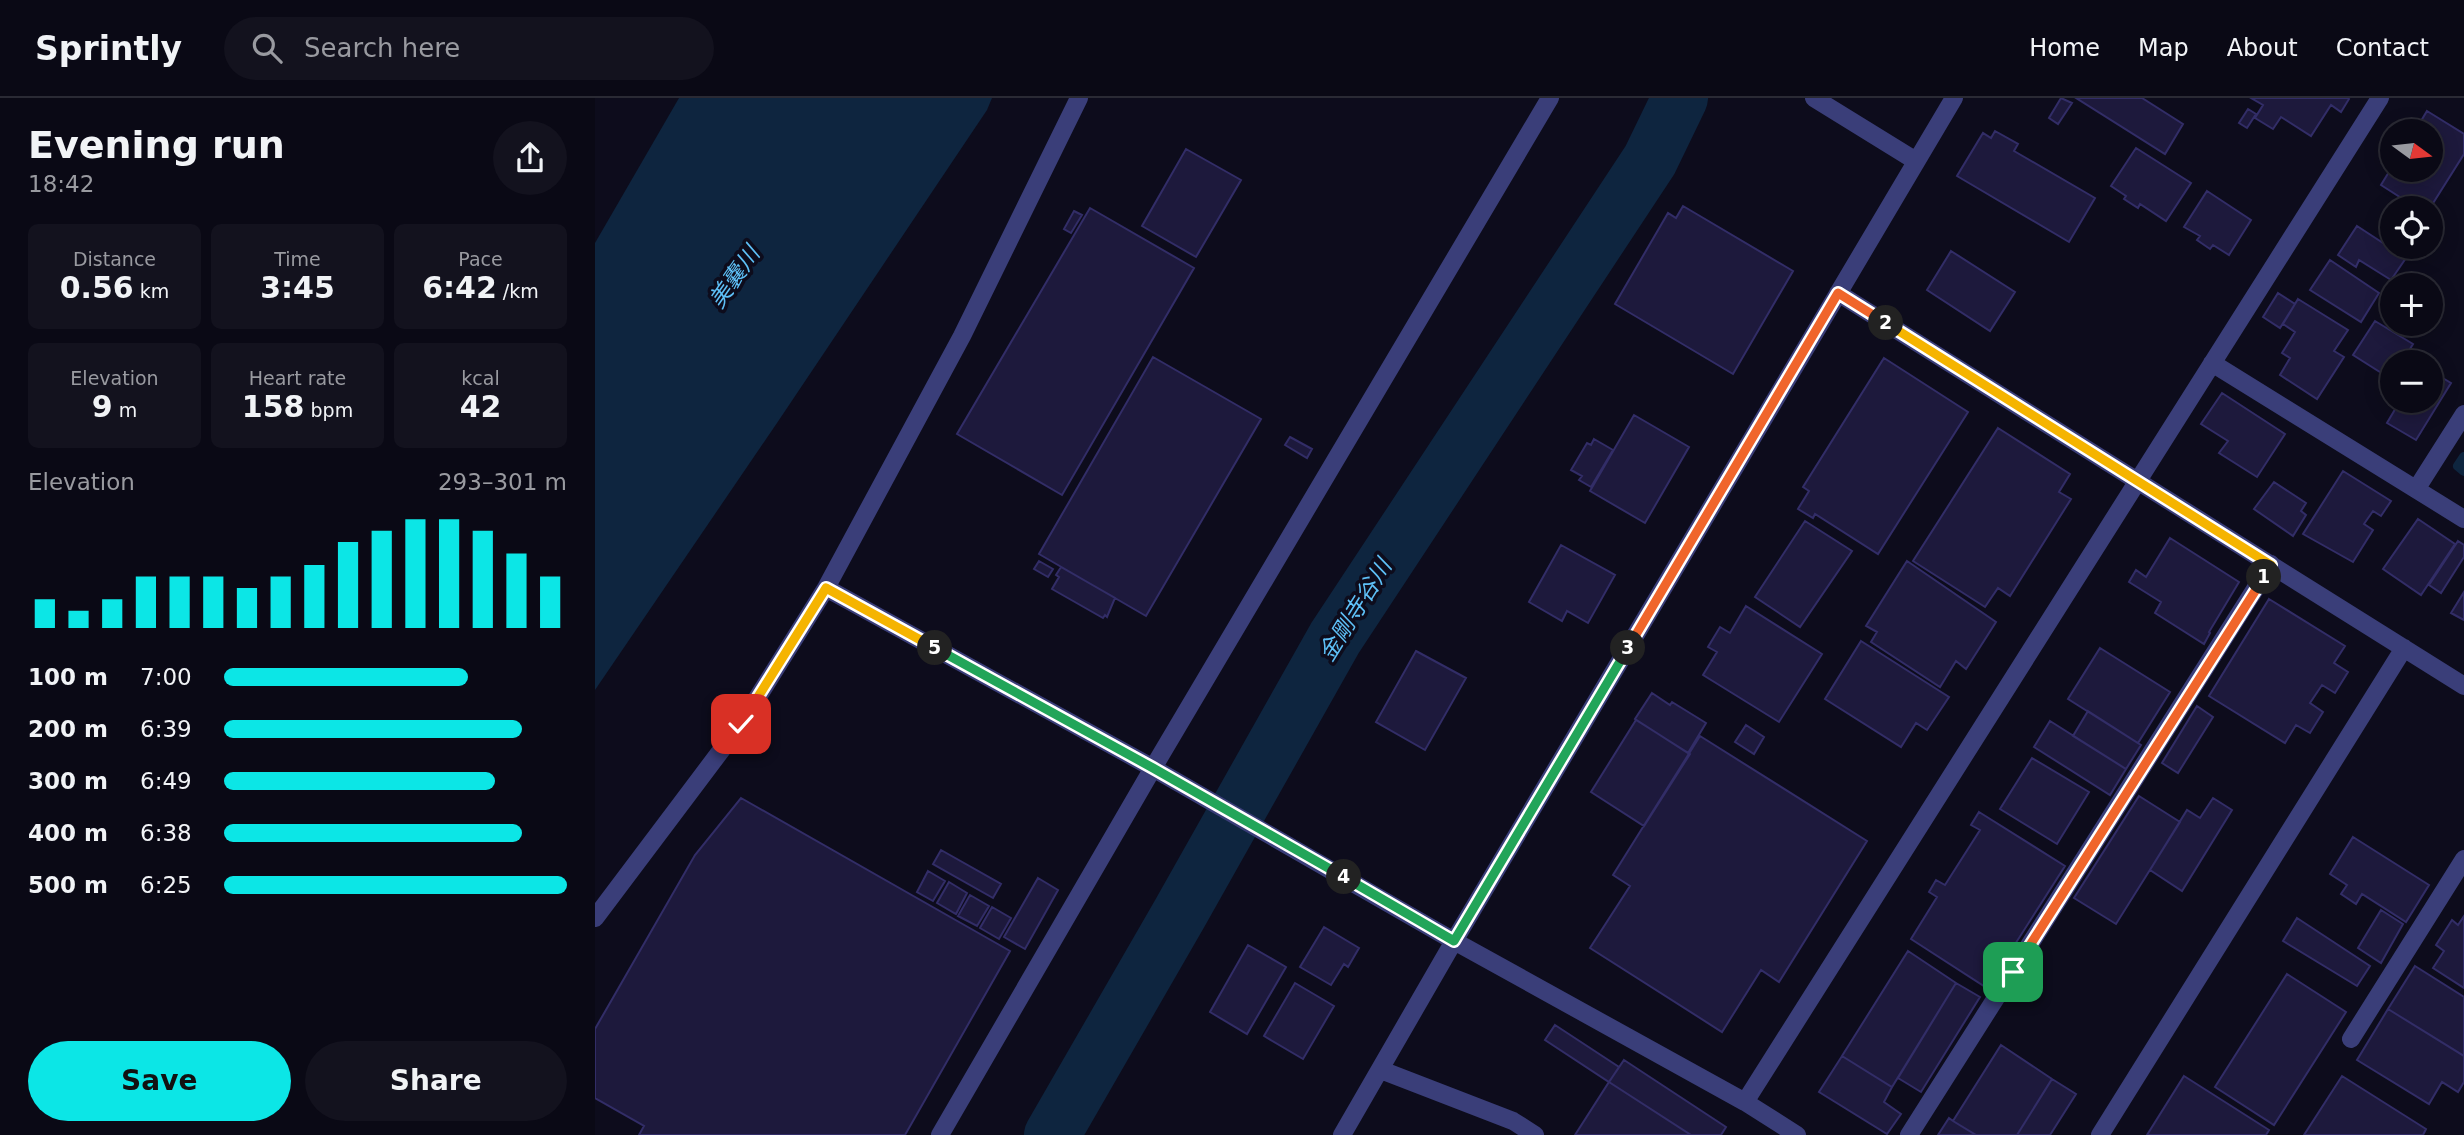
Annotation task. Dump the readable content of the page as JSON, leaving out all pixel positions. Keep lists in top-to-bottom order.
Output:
{
  "water": ["美嚢川", "金剛寺谷川"],
  "north": "right",
  "page": {
    "header": "Sprintly",
    "search": "Search here",
    "nav": [
      "Home",
      "Map",
      "About",
      "Contact"
    ],
    "heading": ["Evening run", "18:42"],
    "map_buttons": ["+", "−"],
    "stats": [
      ["Distance", "0.56 km"],
      ["Time", "3:45"],
      ["Pace", "6:42 /km"],
      ["Elevation", "9 m"],
      ["Heart rate", "158 bpm"],
      ["kcal", "42"]
    ],
    "pins": [
      "2",
      "1",
      "3",
      "5",
      "4"
    ],
    "chart": ["Elevation", "293–301 m"],
    "list": [
      {
        "name": "100 m",
        "note": "7:00"
      },
      {
        "name": "200 m",
        "note": "6:39"
      },
      {
        "name": "300 m",
        "note": "6:49"
      },
      {
        "name": "400 m",
        "note": "6:38"
      },
      {
        "name": "500 m",
        "note": "6:25"
      }
    ],
    "buttons": ["Save", "Share"]
  }
}
